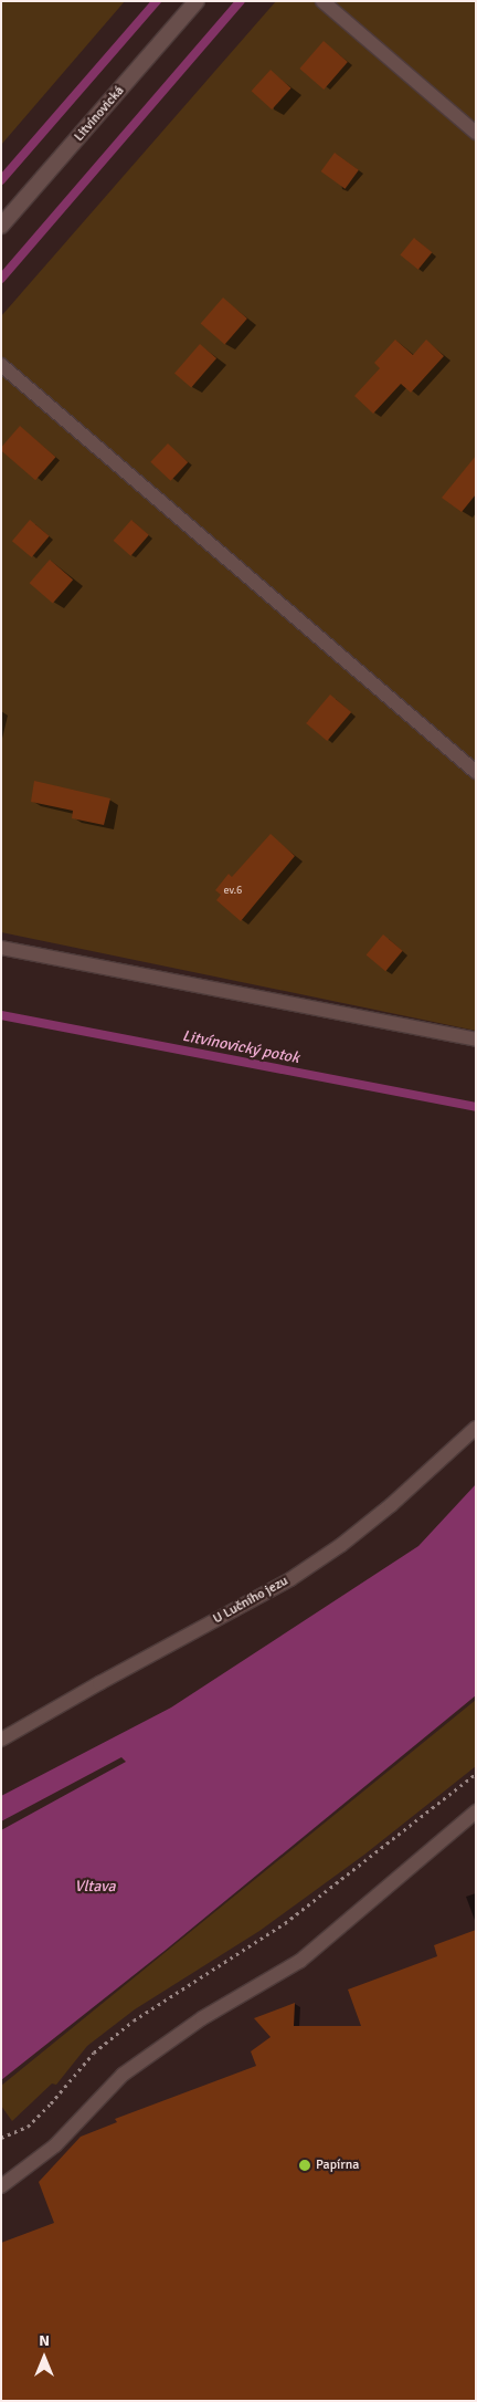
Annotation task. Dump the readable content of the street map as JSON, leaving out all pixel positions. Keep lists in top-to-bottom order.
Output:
{
  "streets": {
    "main road": ["Litvínovická"],
    "lane": ["U Lučního jezu"]
  },
  "water": ["Litvínovický potok", "Vltava"],
  "places": ["Papírna"],
  "house_numbers": ["ev.6"],
  "north": "top"
}
